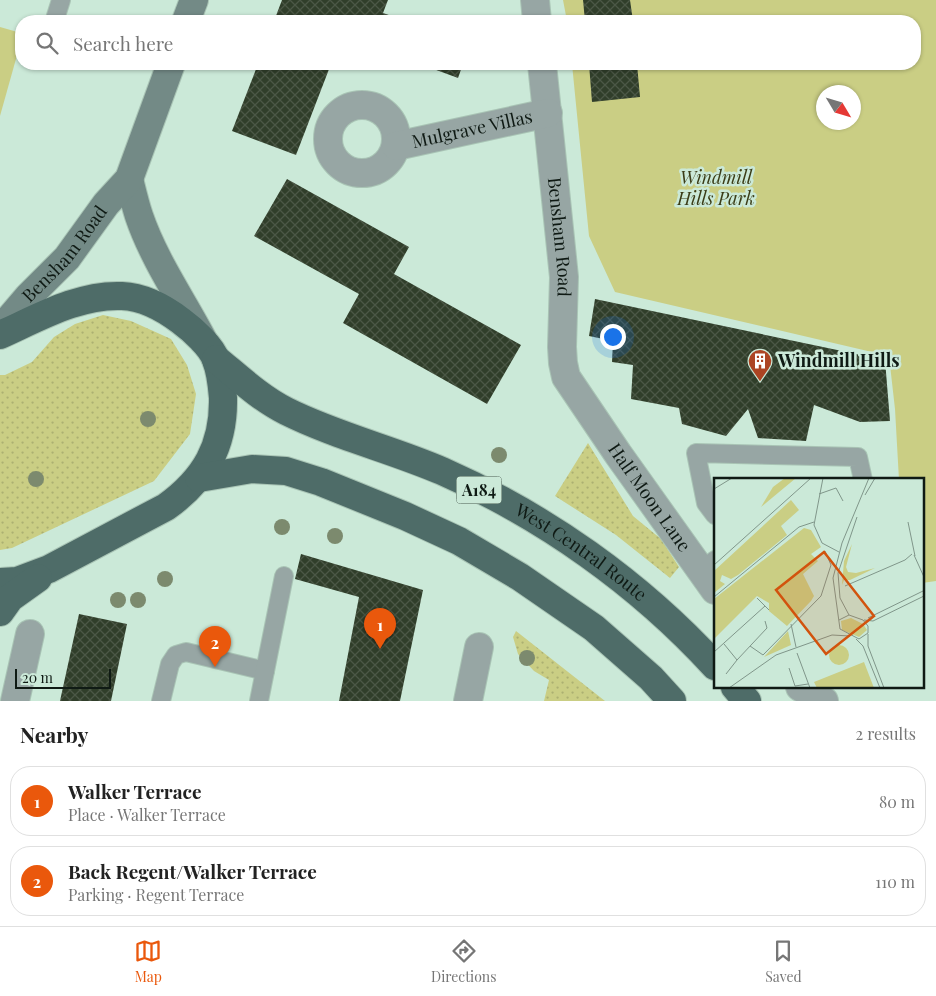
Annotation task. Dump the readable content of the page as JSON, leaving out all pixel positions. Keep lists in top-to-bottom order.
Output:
{
  "streets": {
    "highway": ["A184", "West Central Route"],
    "main road": ["Bensham Road"],
    "street": ["Mulgrave Villas", "Half Moon Lane"]
  },
  "crossings": [
    ["Mulgrave Villas", "Bensham Road"],
    ["Bensham Road", "Half Moon Lane"]
  ],
  "parks": ["Windmill Hills Park"],
  "places": {
    "building": ["Windmill Hills"]
  },
  "scale_bar": "20 m",
  "north": "bottom right",
  "page": {
    "search": "Search here",
    "pins": ["1", "2"],
    "scale": "20 m",
    "heading": ["Nearby", "2 results"],
    "list": [
      {
        "mark": "1",
        "name": "Walker Terrace",
        "note": "Place · Walker Terrace",
        "value": "80 m"
      },
      {
        "mark": "2",
        "name": "Back Regent/Walker Terrace",
        "note": "Parking · Regent Terrace",
        "value": "110 m"
      }
    ],
    "nav": ["Map", "Directions", "Saved"]
  }
}
